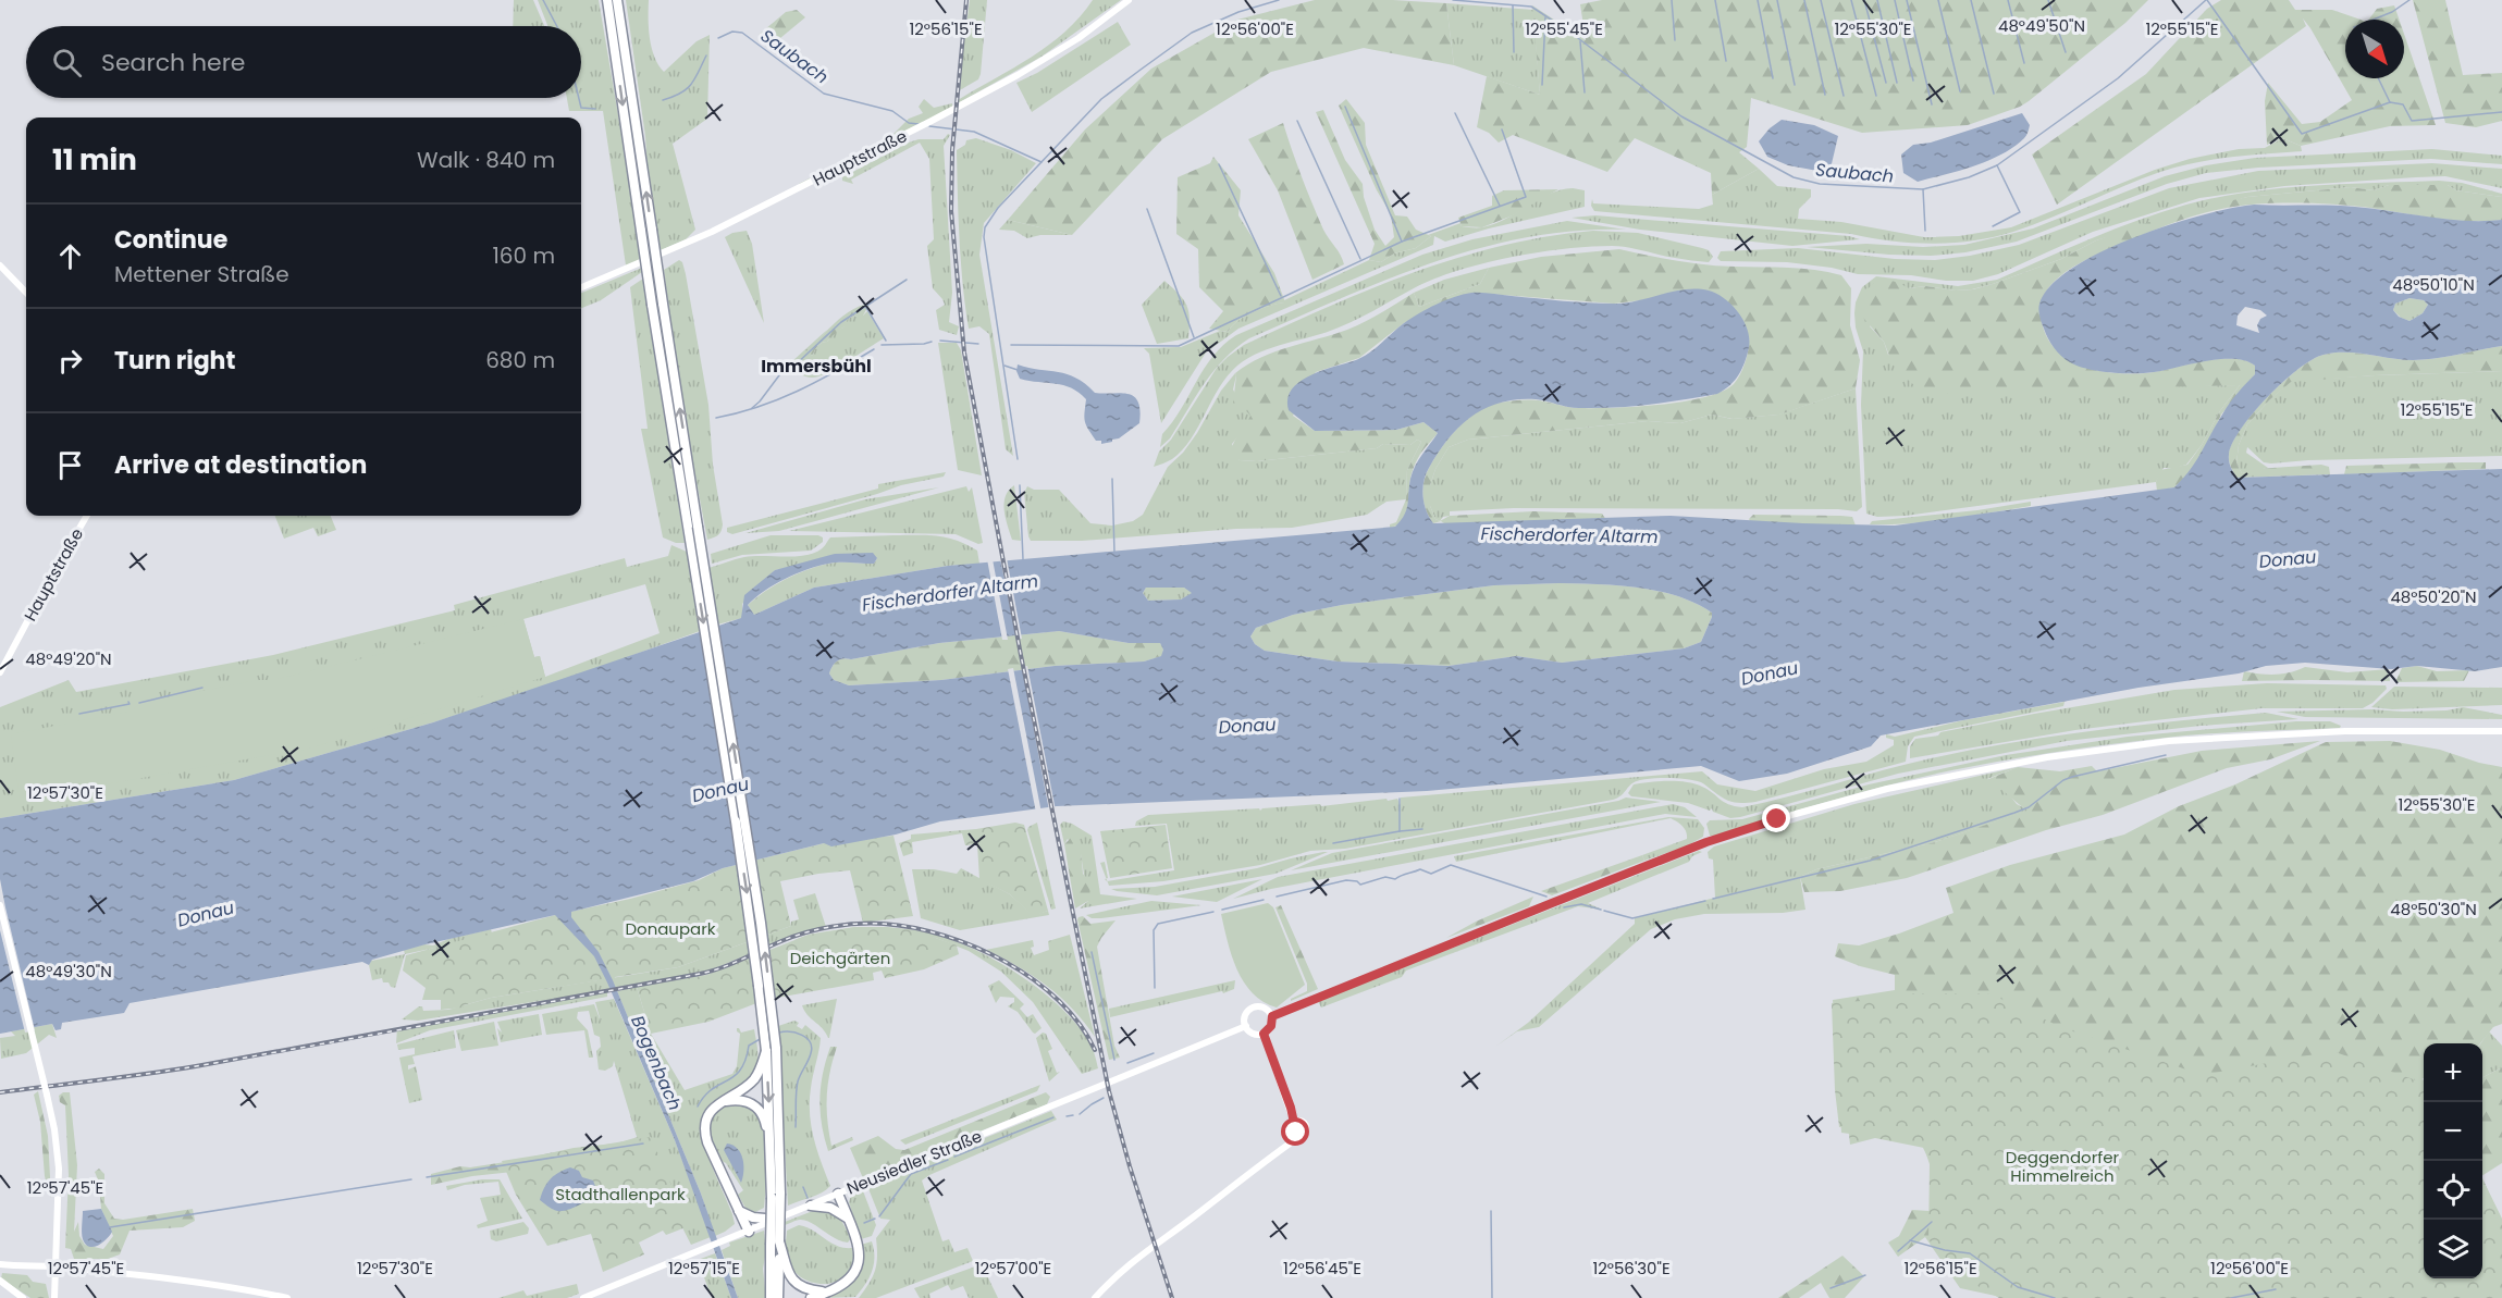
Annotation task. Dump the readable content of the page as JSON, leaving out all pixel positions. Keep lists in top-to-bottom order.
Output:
{
  "streets": {
    "main road": ["Hauptstraße", "Neusiedler Straße"]
  },
  "districts": ["Immersbühl"],
  "water": [
    "Saubach",
    "Fischerdorfer Altarm",
    "Donau",
    "Bogenbach"
  ],
  "parks": [
    "Donaupark",
    "Deichgärten",
    "Deggendorfer Himmelreich",
    "Stadthallenpark"
  ],
  "north": "bottom right",
  "page": {
    "search": "Search here",
    "heading": ["11 min", "Walk · 840 m"],
    "list": [
      ["Continue", "Mettener Straße", "160 m"],
      ["Turn right", "680 m"],
      "Arrive at destination"
    ],
    "map_buttons": ["+", "−"]
  },
  "coordinates": [
    "48°49'50\"N",
    "12°56'15\"E",
    "12°56'00\"E",
    "12°55'45\"E",
    "12°55'30\"E",
    "12°55'15\"E",
    "48°50'10\"N",
    "48°50'20\"N",
    "48°49'20\"N",
    "12°57'30\"E",
    "48°50'30\"N",
    "48°49'30\"N",
    "12°57'45\"E",
    "12°57'15\"E",
    "12°57'00\"E",
    "12°56'45\"E",
    "12°56'30\"E"
  ]
}
